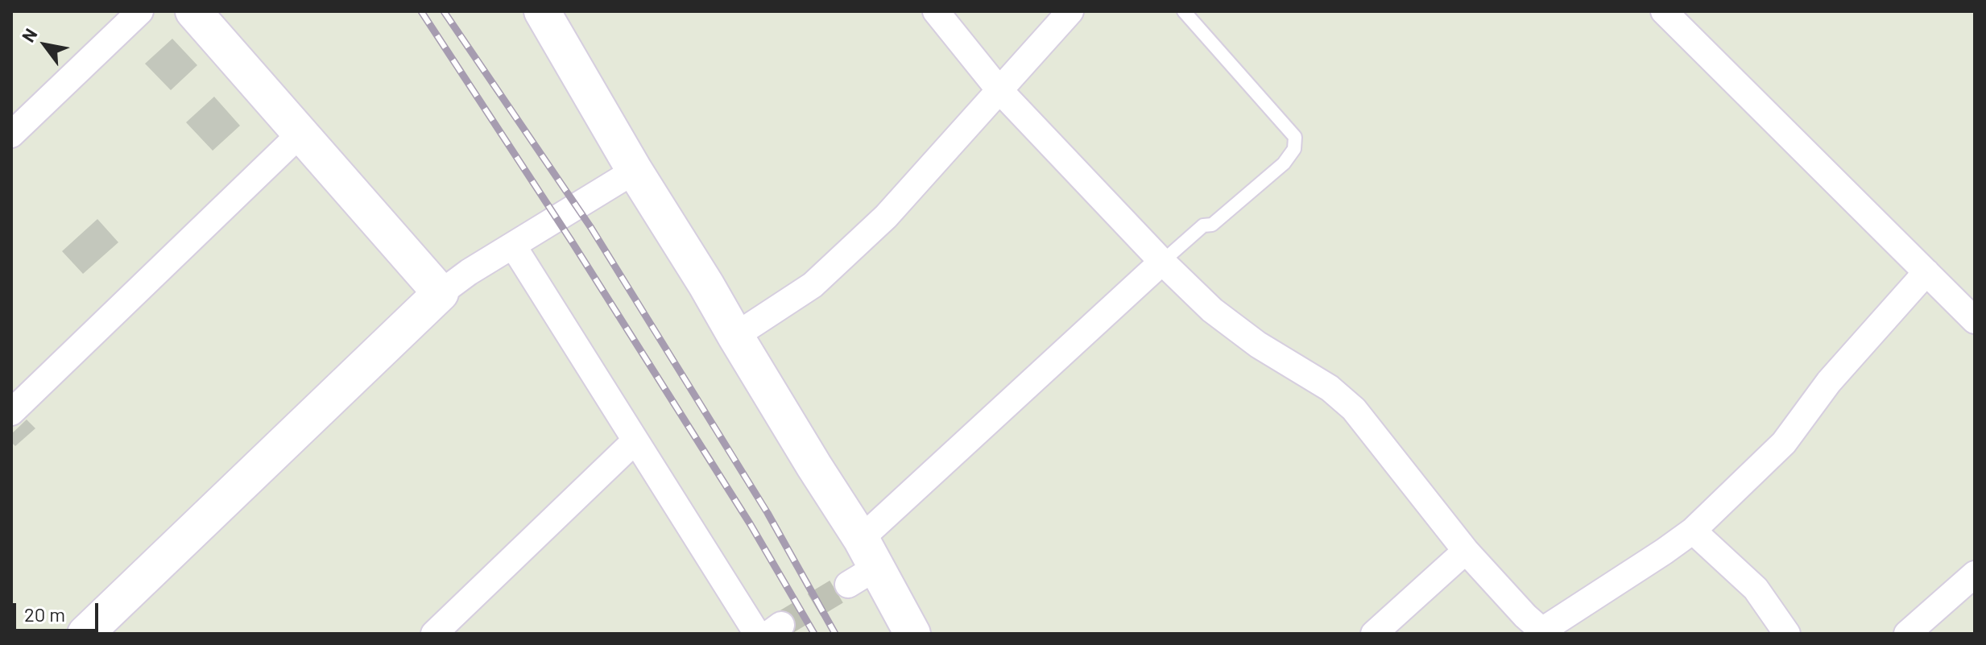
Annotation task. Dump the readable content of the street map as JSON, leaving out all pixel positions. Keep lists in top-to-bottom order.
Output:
{
  "scale_bar": "20 m",
  "north": "top left"
}
